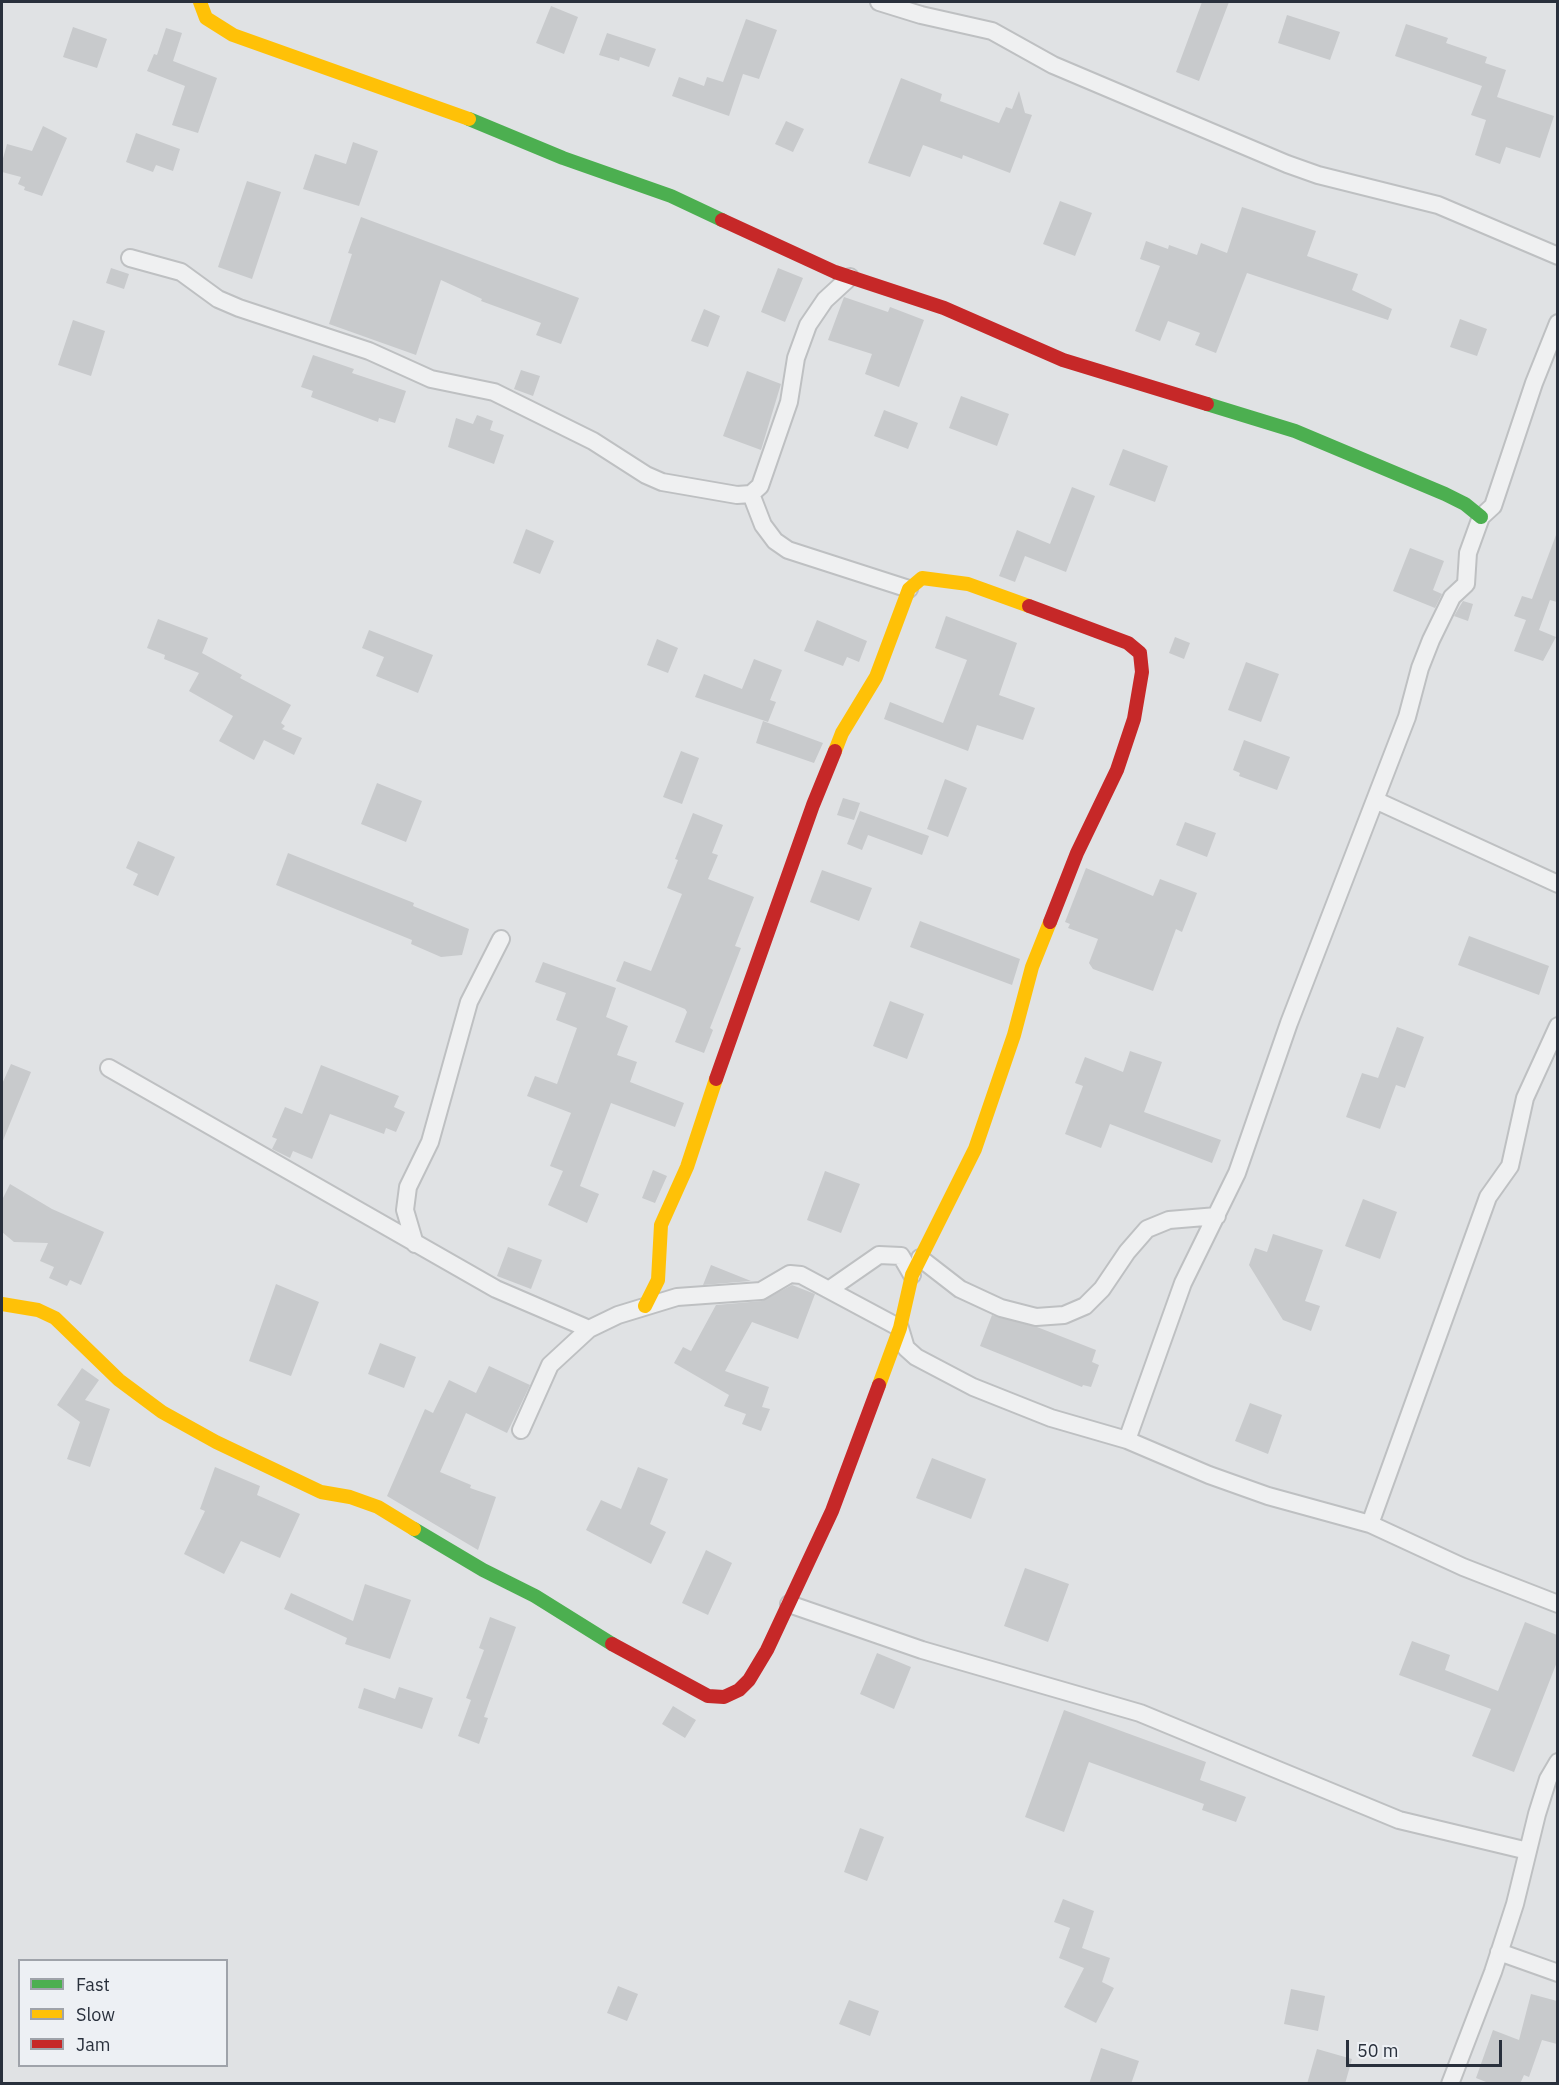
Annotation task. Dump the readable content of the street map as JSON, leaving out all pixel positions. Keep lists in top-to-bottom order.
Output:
{
  "legend": ["Fast", "Slow", "Jam"],
  "scale_bar": "50 m"
}
